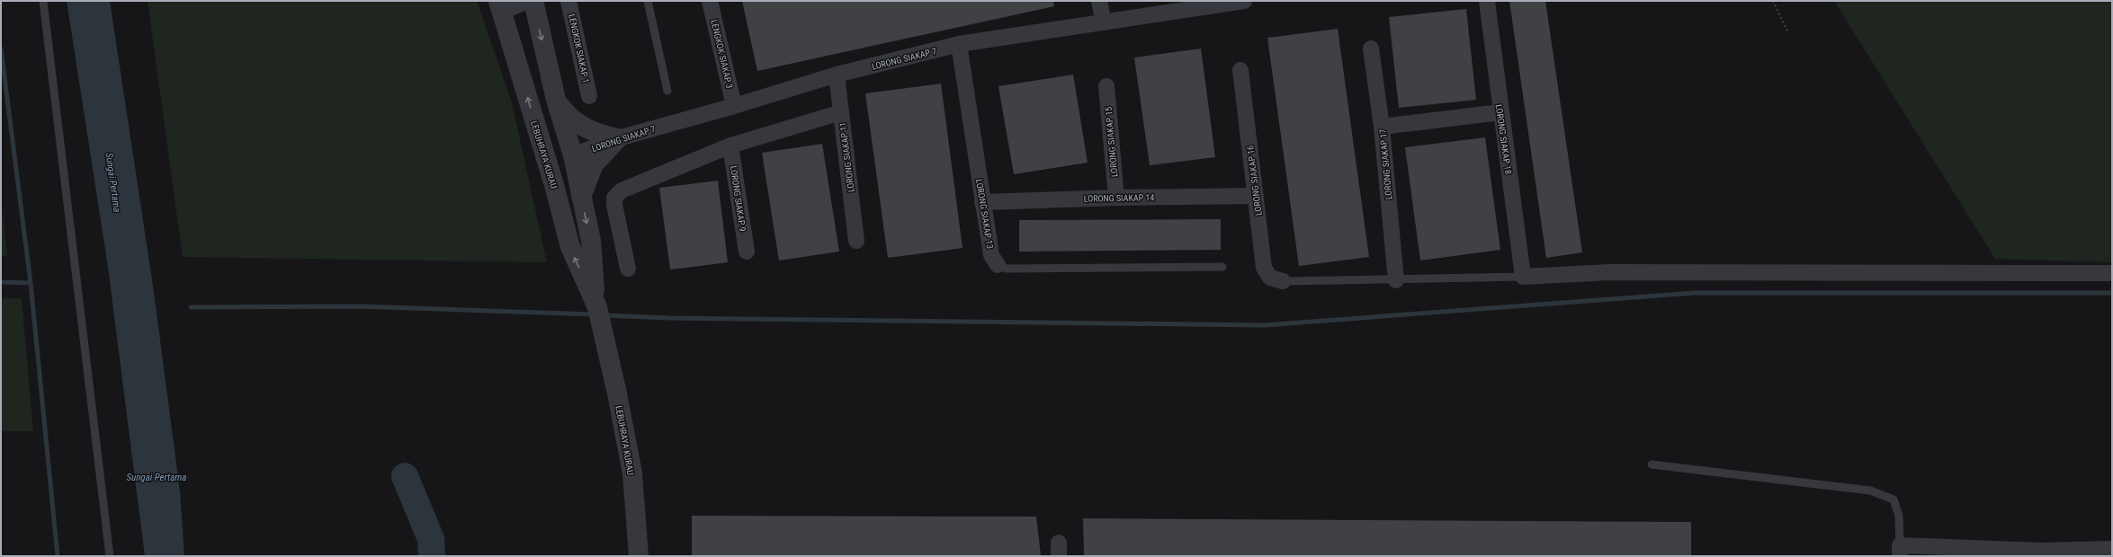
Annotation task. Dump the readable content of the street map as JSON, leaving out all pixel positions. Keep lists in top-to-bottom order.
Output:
{
  "streets": {
    "street": [
      "LENGKOK SIAKAP 1",
      "LENGKOK SIAKAP 3",
      "LORONG SIAKAP 7",
      "LORONG SIAKAP 18",
      "LORONG SIAKAP 15",
      "LEBUHRAYA KURAU",
      "LORONG SIAKAP 11",
      "LORONG SIAKAP 17",
      "LORONG SIAKAP 16",
      "LORONG SIAKAP 14",
      "LORONG SIAKAP 9",
      "LORONG SIAKAP 13"
    ]
  },
  "crossings": [
    ["LENGKOK SIAKAP 3", "LORONG SIAKAP 7"],
    ["LORONG SIAKAP 7", "LEBUHRAYA KURAU"],
    ["LORONG SIAKAP 7", "LORONG SIAKAP 11"],
    ["LORONG SIAKAP 7", "LORONG SIAKAP 13"],
    ["LORONG SIAKAP 15", "LORONG SIAKAP 14"],
    ["LORONG SIAKAP 16", "LORONG SIAKAP 14"],
    ["LORONG SIAKAP 14", "LORONG SIAKAP 13"]
  ],
  "water": ["Sungai Pertama"]
}
